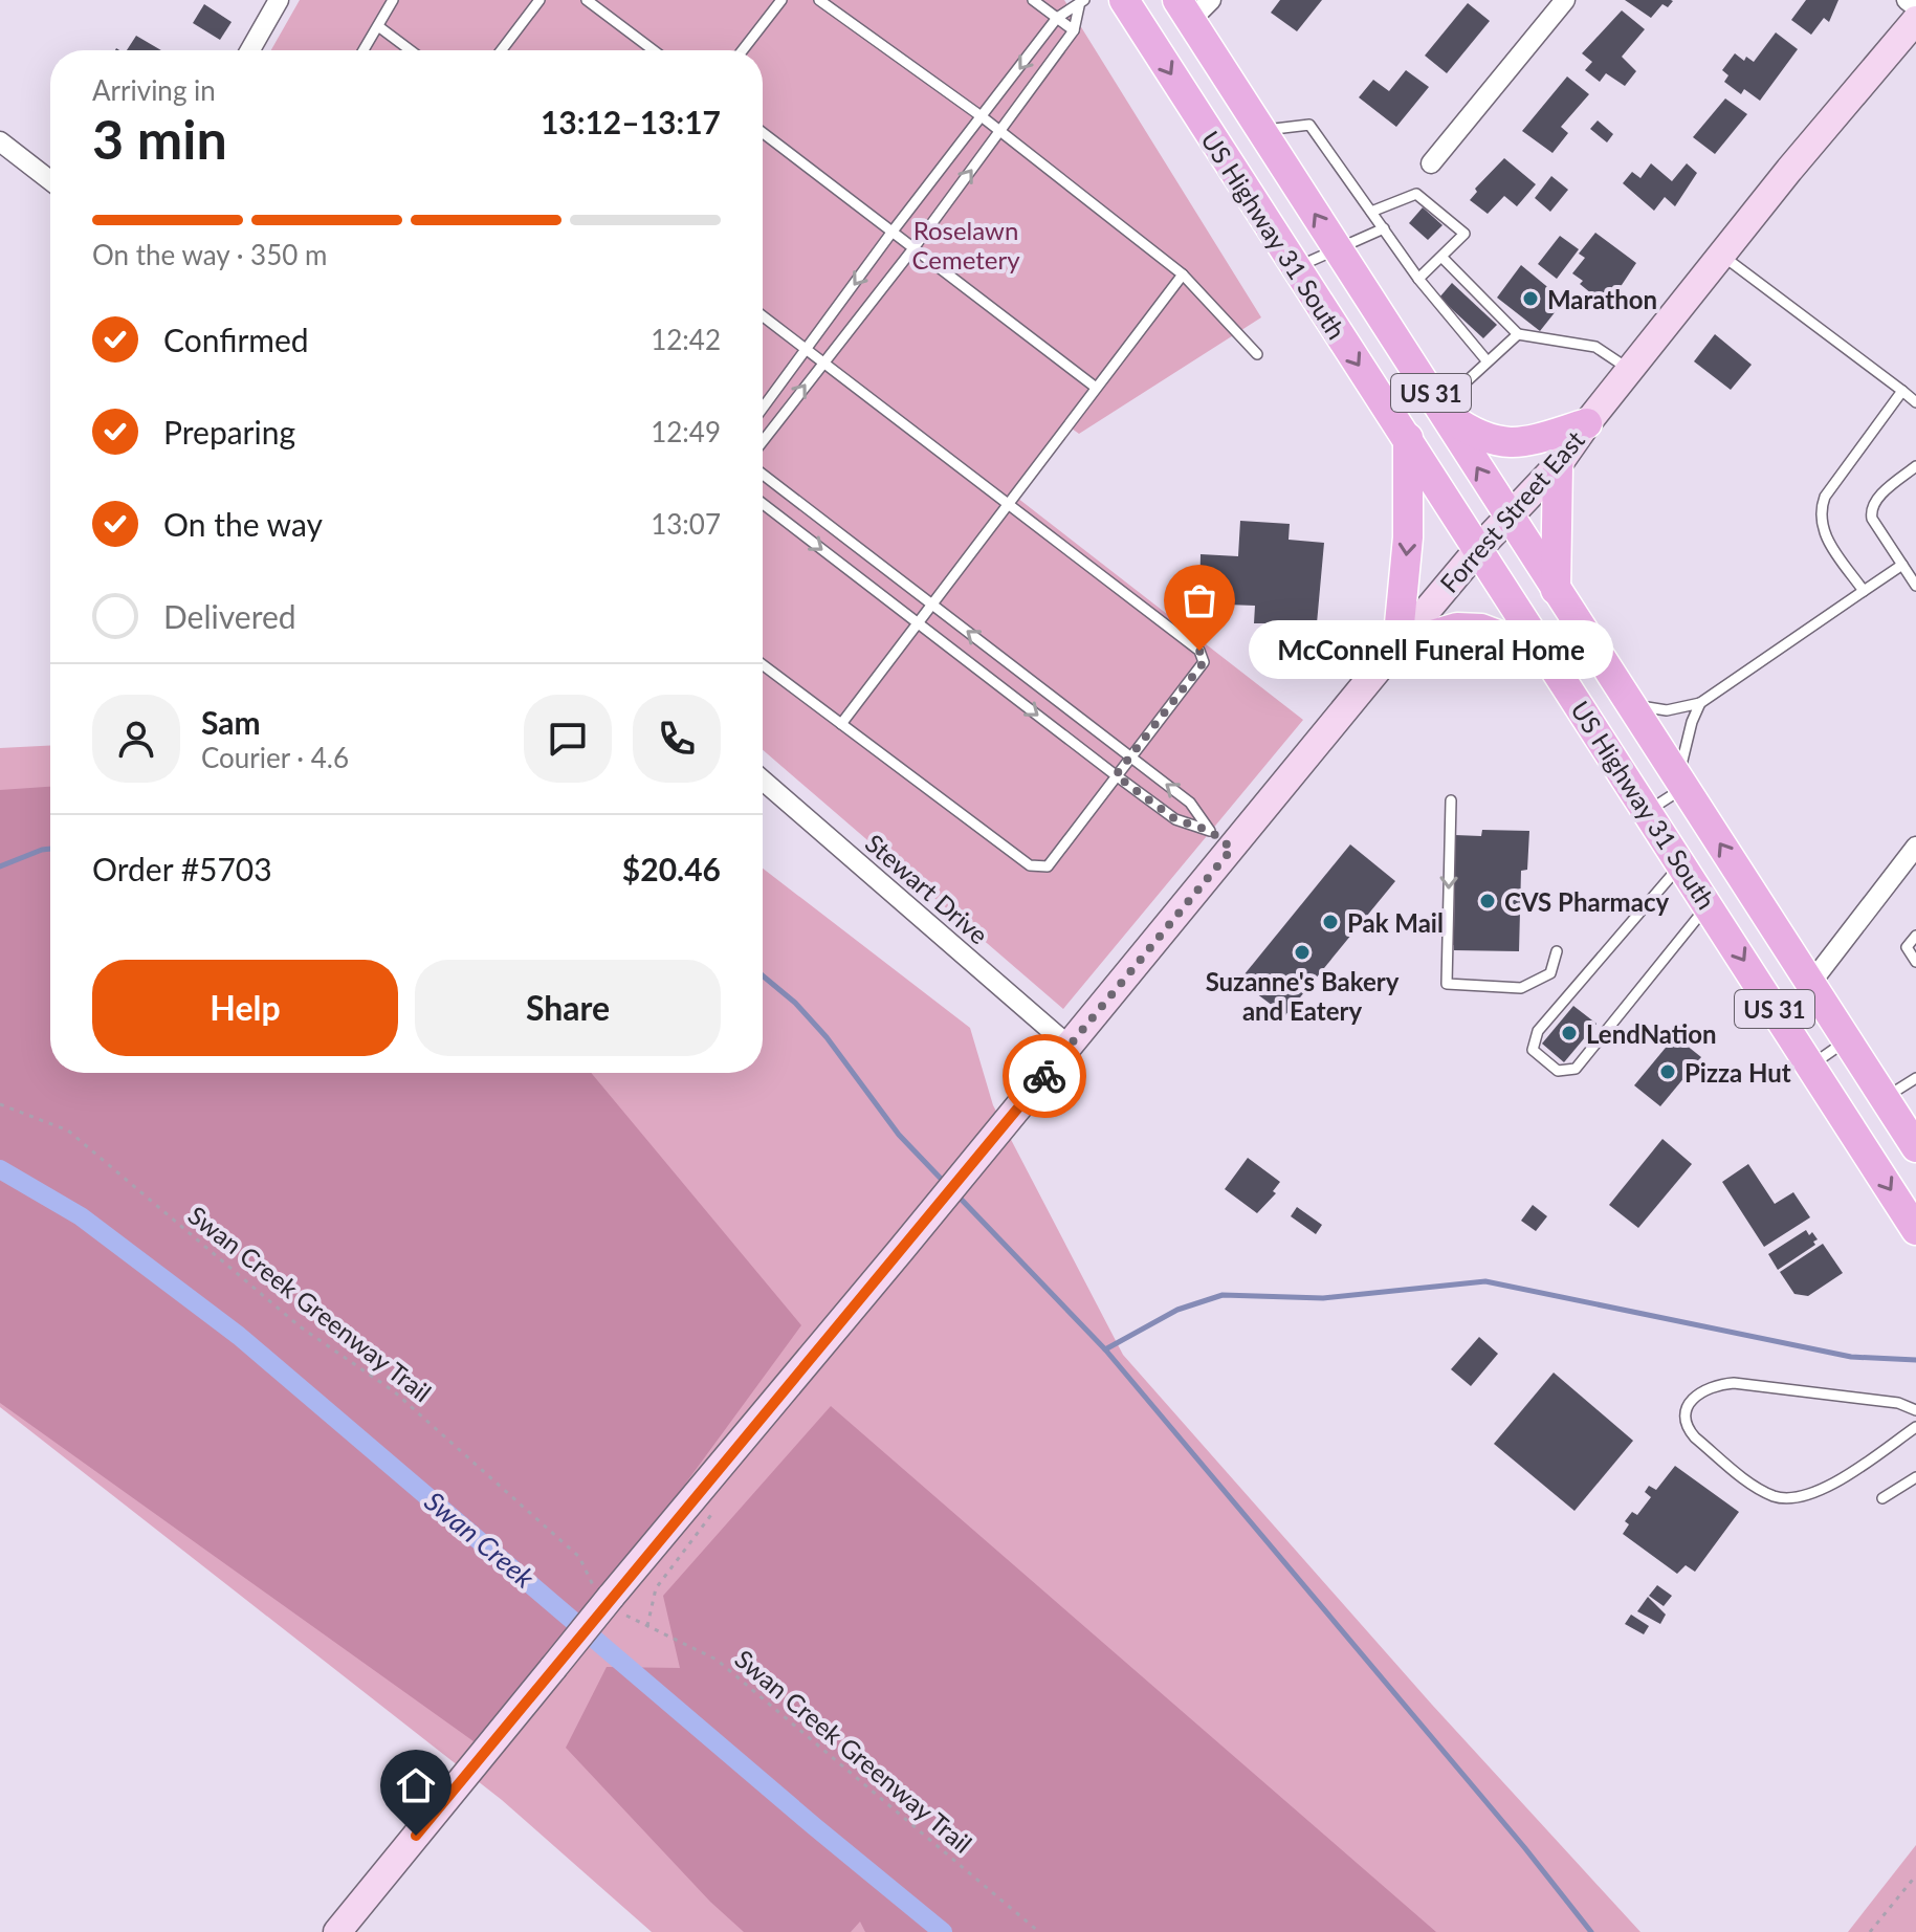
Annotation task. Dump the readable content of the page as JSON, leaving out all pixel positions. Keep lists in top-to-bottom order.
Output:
{
  "streets": {
    "main road": ["US Highway 31 South", "US 31"],
    "street": ["Forrest Street East", "Stewart Drive"],
    "path": ["Swan Creek Greenway Trail"]
  },
  "crossings": [
    ["US Highway 31 South", "Forrest Street East"],
    ["Forrest Street East", "Stewart Drive"]
  ],
  "water": ["Swan Creek"],
  "parks": ["Roselawn Cemetery"],
  "places": [
    "Marathon",
    "McConnell Funeral Home",
    "CVS Pharmacy",
    "Pak Mail",
    "Suzanne's Bakery and Eatery",
    "LendNation",
    "Pizza Hut"
  ],
  "page": {
    "heading": ["3 min", "Arriving in", "13:12–13:17"],
    "panel": [
      "Sam",
      "Courier · 4.6",
      "Order #5703",
      "$20.46"
    ],
    "bar": "On the way · 350 m",
    "list": [
      ["Confirmed", "12:42"],
      ["Preparing", "12:49"],
      ["On the way", "13:07"],
      "Delivered"
    ],
    "bubble": "McConnell Funeral Home",
    "buttons": ["Help", "Share"]
  }
}
